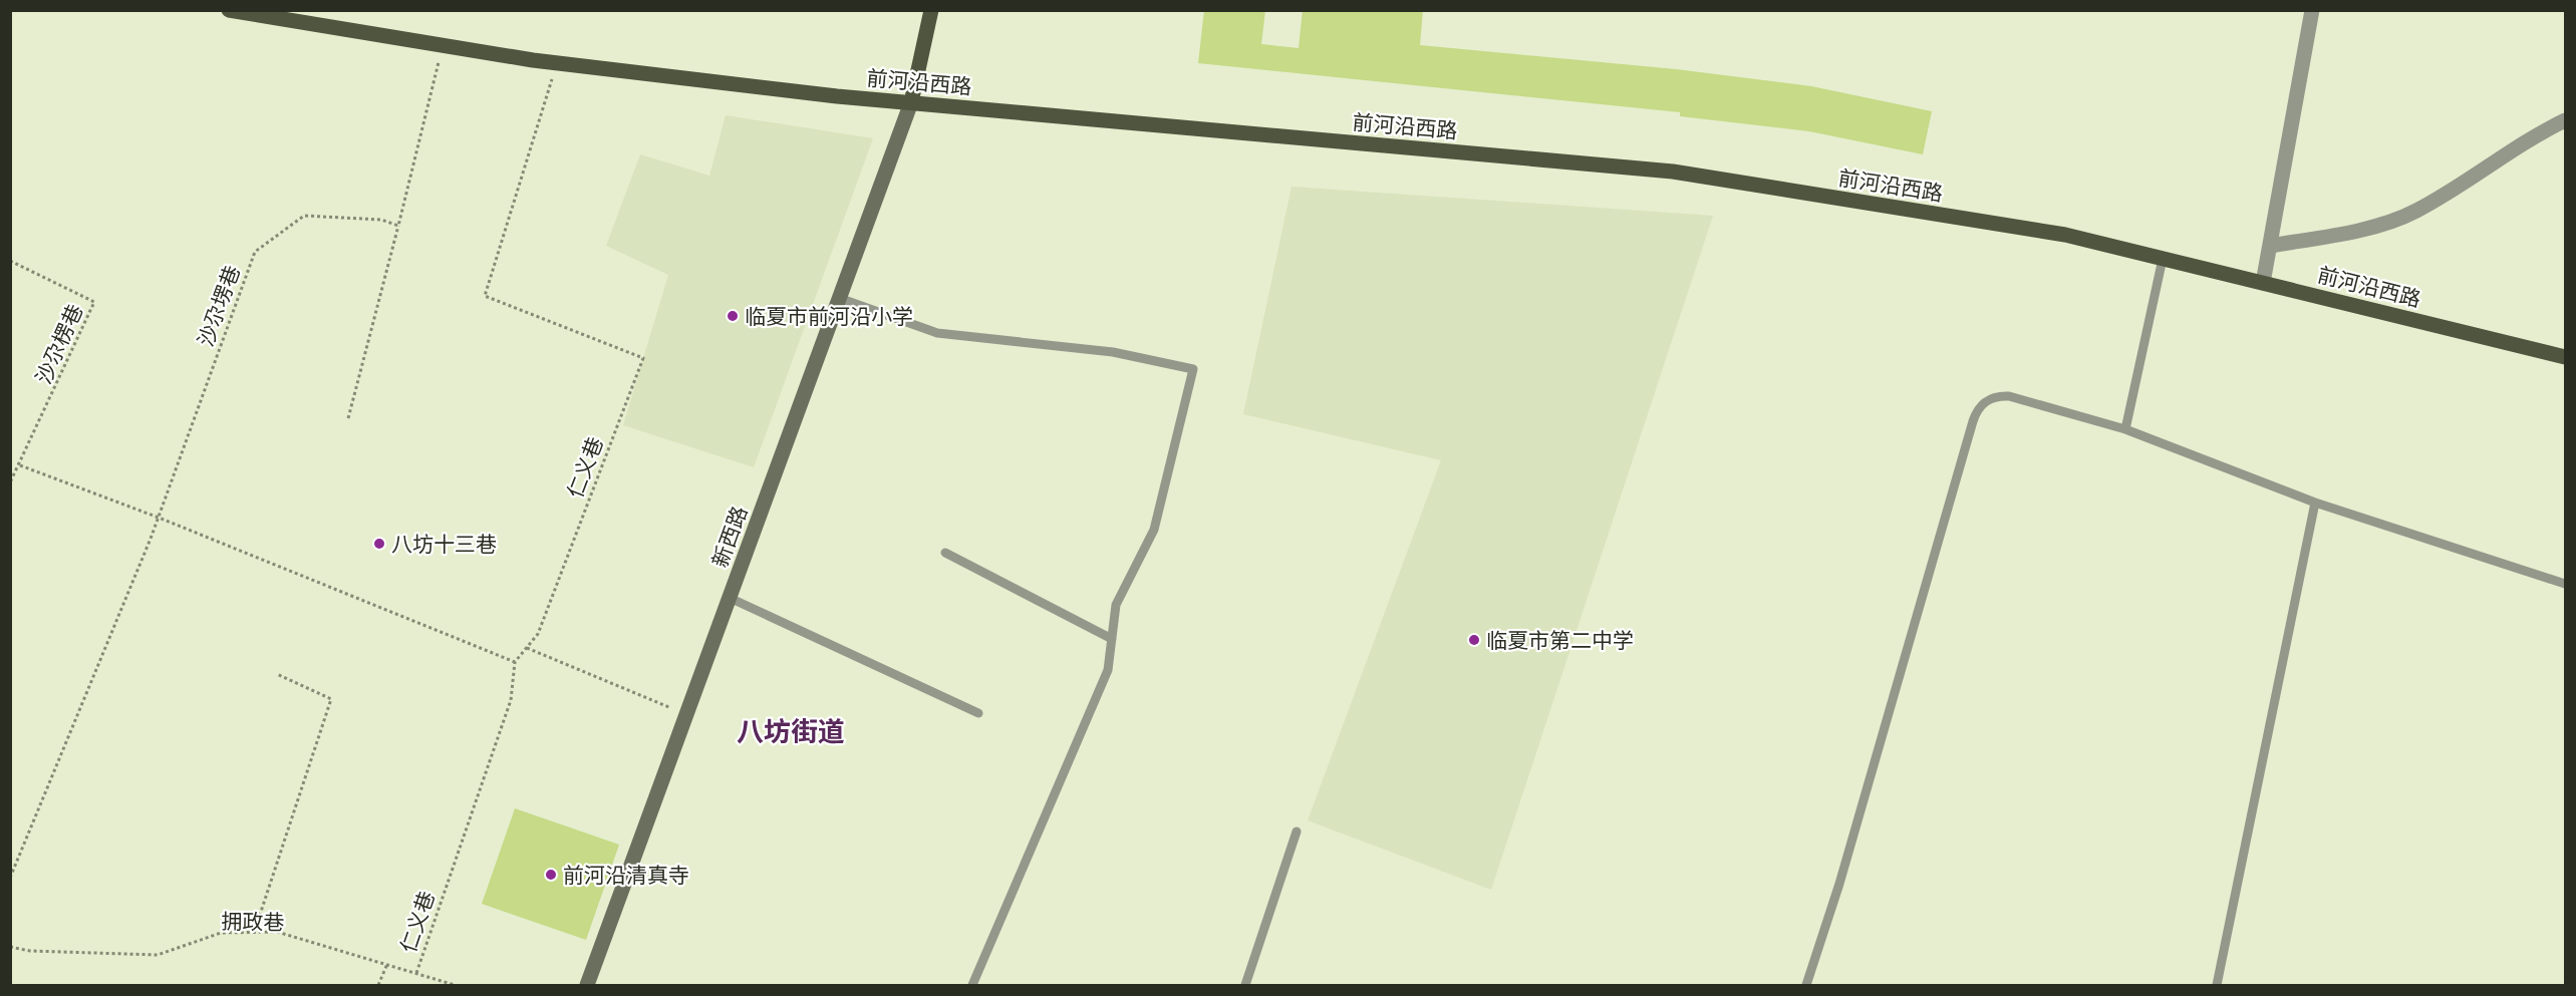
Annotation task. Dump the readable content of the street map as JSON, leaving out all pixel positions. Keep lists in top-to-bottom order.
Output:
{
  "streets": {
    "main road": ["前河沿西路", "新西路"],
    "path": [
      "沙尕塄巷",
      "沙尕楞巷",
      "仁义巷",
      "拥政巷"
    ]
  },
  "crossings": [
    ["前河沿西路", "仁义巷"],
    ["前河沿西路", "新西路"],
    ["仁义巷", "拥政巷"]
  ],
  "districts": ["八坊街道"],
  "places": [
    "临夏市前河沿小学",
    "八坊十三巷",
    "临夏市第二中学",
    "前河沿清真寺"
  ]
}
